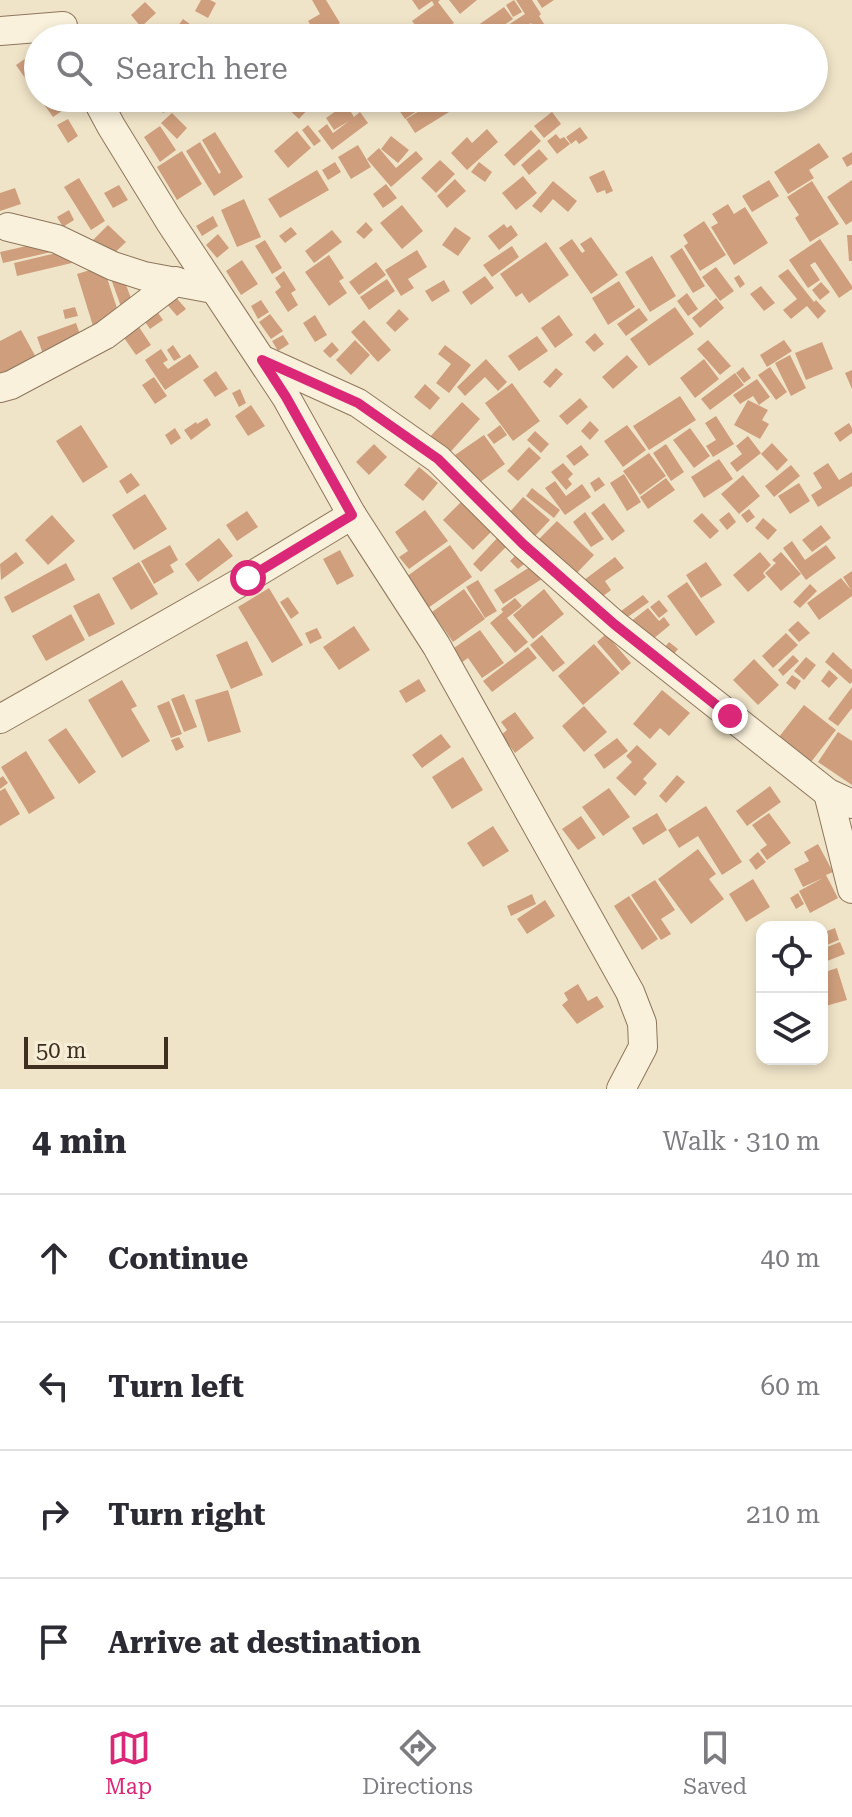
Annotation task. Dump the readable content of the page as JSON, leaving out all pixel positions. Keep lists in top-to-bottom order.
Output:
{
  "scale_bar": "50 m",
  "page": {
    "search": "Search here",
    "scale": "50 m",
    "heading": ["4 min", "Walk · 310 m"],
    "list": [
      ["Continue", "40 m"],
      ["Turn left", "60 m"],
      ["Turn right", "210 m"],
      "Arrive at destination"
    ],
    "nav": ["Map", "Directions", "Saved"]
  }
}
